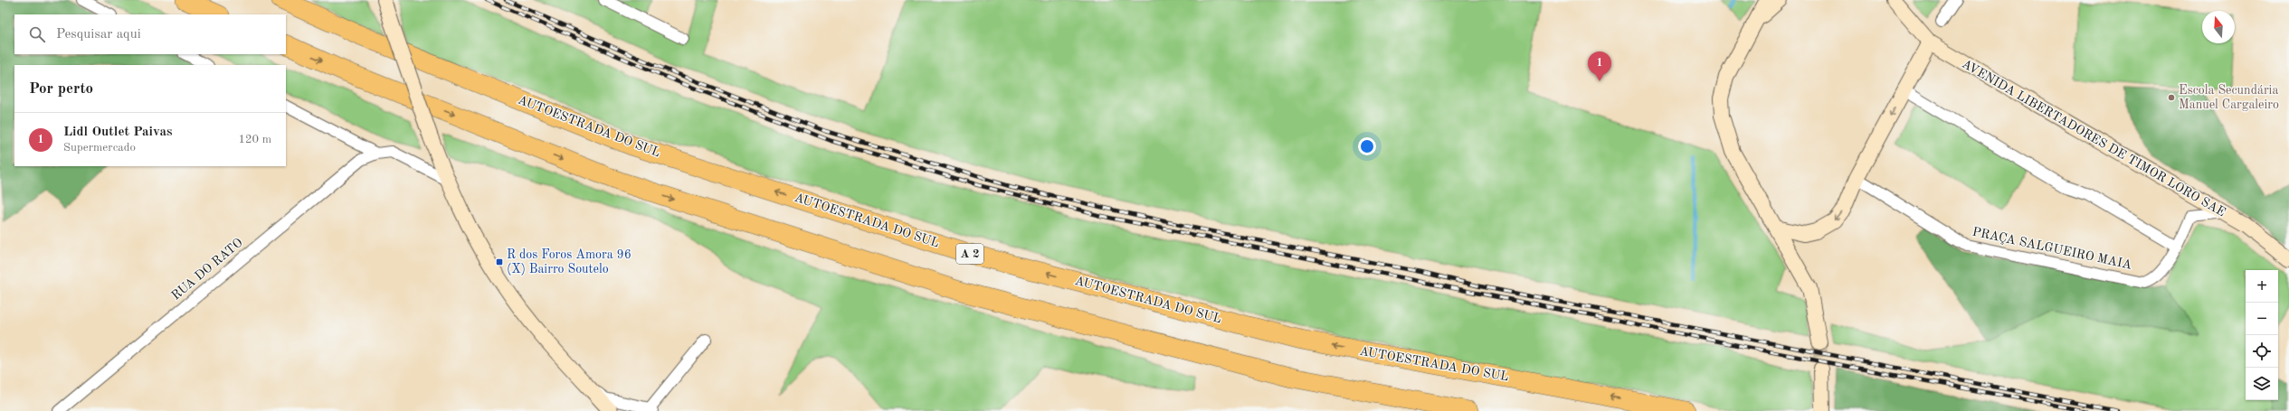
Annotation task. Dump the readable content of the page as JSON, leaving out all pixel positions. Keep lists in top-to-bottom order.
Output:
{
  "streets": {
    "highway": ["AUTOESTRADA DO SUL", "A 2"],
    "main road": ["AVENIDA LIBERTADORES DE TIMOR LORO SAE"],
    "street": ["PRAÇA SALGUEIRO MAIA", "RUA DO RATO"]
  },
  "crossings": [
    ["AVENIDA LIBERTADORES DE TIMOR LORO SAE", "PRAÇA SALGUEIRO MAIA"]
  ],
  "places": {
    "other": ["Escola Secundária Manuel Cargaleiro"],
    "transit": ["R dos Foros Amora 96 (X) Bairro Soutelo"]
  },
  "north": "top",
  "page": {
    "search": "Pesquisar aqui",
    "pins": "1",
    "heading": "Por perto",
    "list": [
      {
        "mark": "1",
        "name": "Lidl Outlet Paivas",
        "note": "Supermercado",
        "value": "120 m"
      }
    ],
    "map_buttons": ["+", "−"]
  }
}
